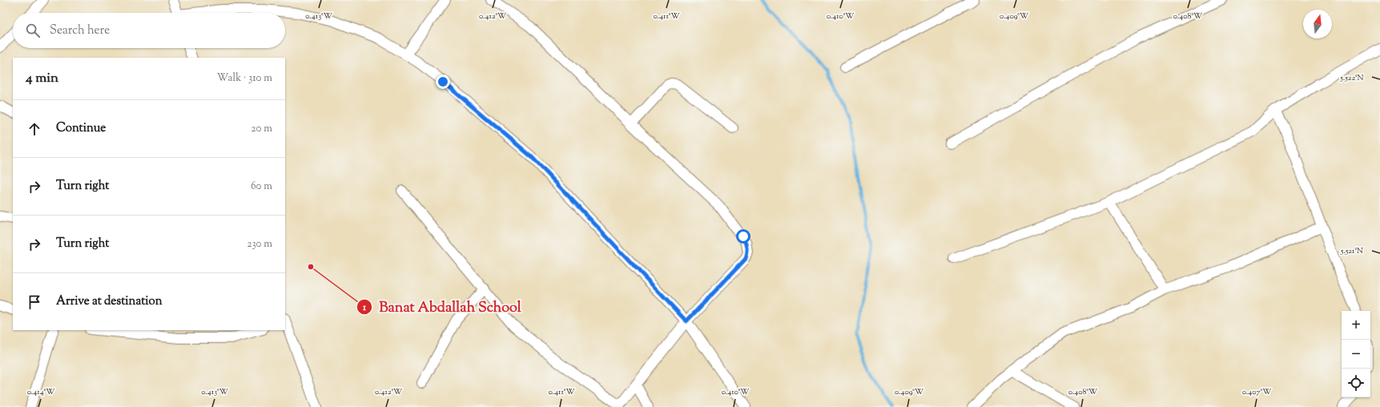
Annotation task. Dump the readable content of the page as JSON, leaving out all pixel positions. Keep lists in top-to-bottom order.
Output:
{
  "places": ["Banat Abdallah School"],
  "north": "top",
  "page": {
    "search": "Search here",
    "heading": ["4 min", "Walk · 310 m"],
    "list": [
      ["Continue", "20 m"],
      ["Turn right", "60 m"],
      ["Turn right", "230 m"],
      "Arrive at destination"
    ],
    "map_buttons": ["+", "−"]
  },
  "coordinates": [
    "0.413°W",
    "0.412°W",
    "0.411°W",
    "0.410°W",
    "0.409°W",
    "0.408°W",
    "5.522°N",
    "5.521°N",
    "0.414°W",
    "0.407°W"
  ]
}
